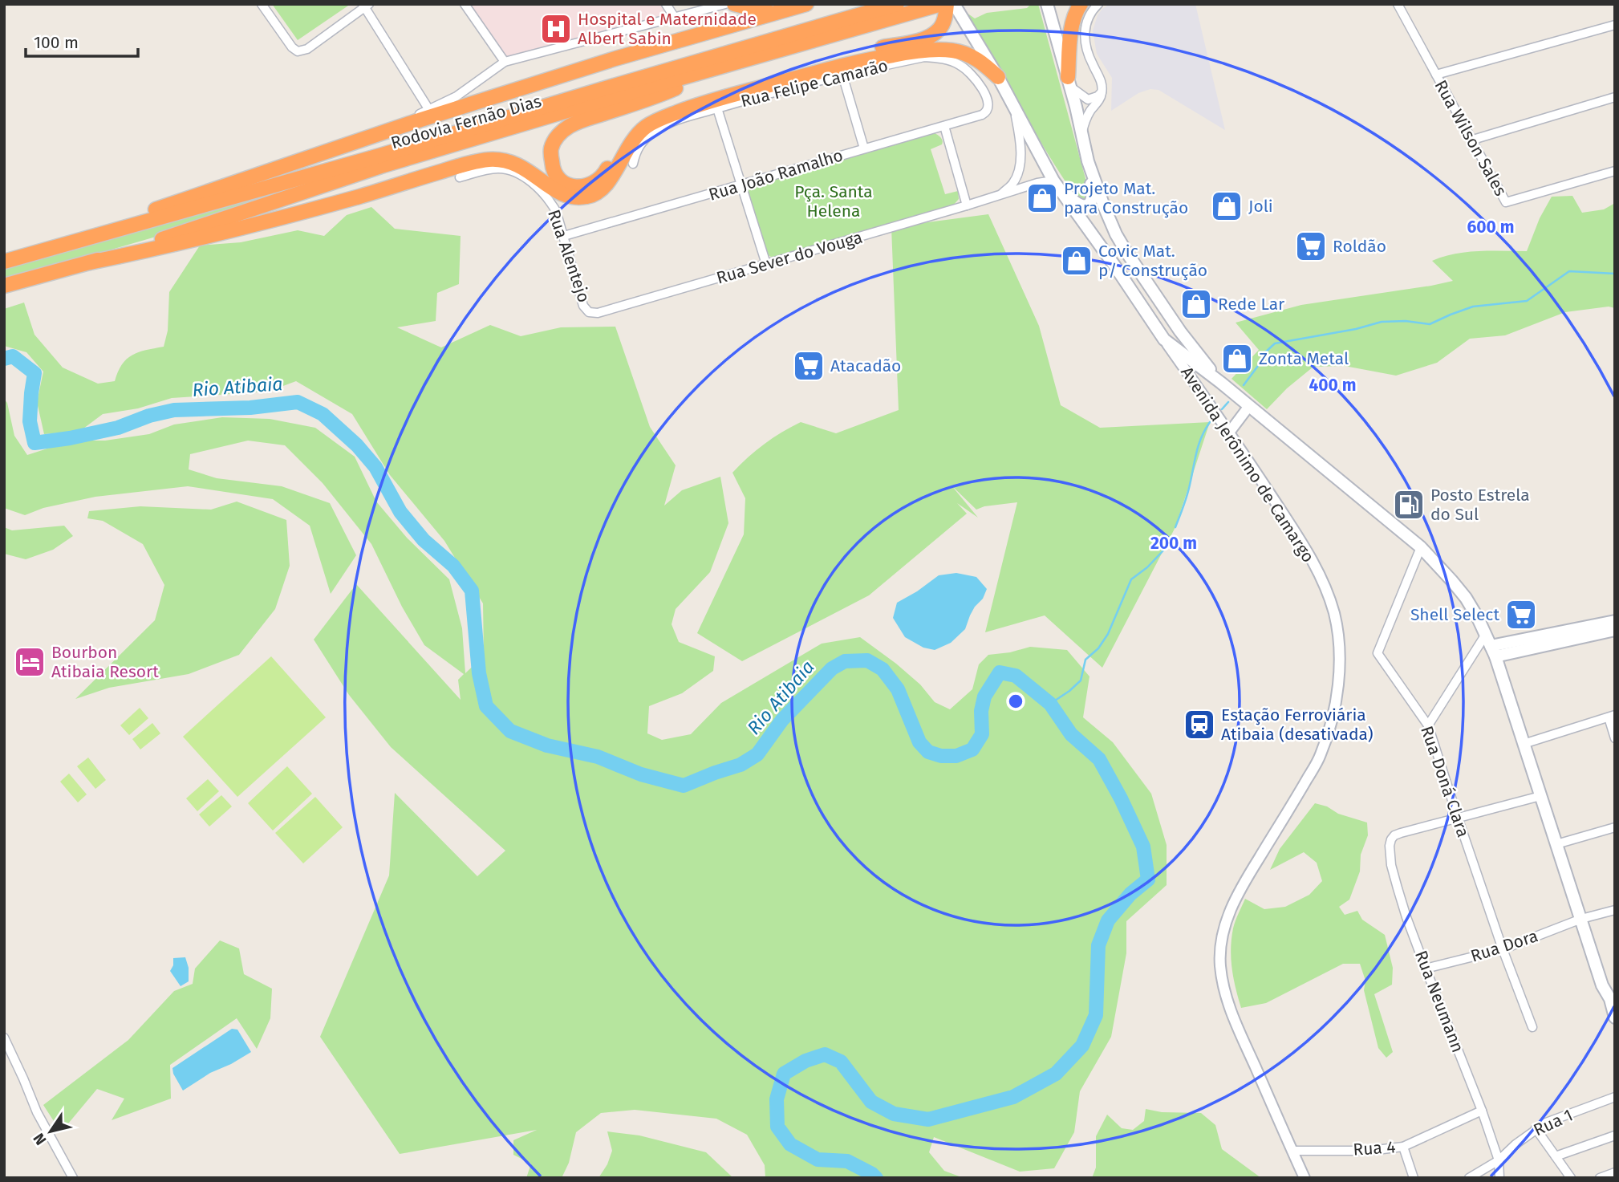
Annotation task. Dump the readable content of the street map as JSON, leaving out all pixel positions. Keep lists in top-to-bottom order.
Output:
{
  "streets": {
    "highway": ["Rodovia Fernão Dias"],
    "main road": ["Avenida Jerônimo de Camargo"],
    "street": [
      "Rua Felipe Camarão",
      "Rua Wilson Sales",
      "Rua João Ramalho",
      "Rua Alentejo",
      "Rua Sever do Vouga",
      "Rua Doná Clara",
      "Rua Dora",
      "Rua Neumann",
      "Rua 1",
      "Rua 4"
    ]
  },
  "crossings": [
    ["Rua Felipe Camarão", "Rua João Ramalho"],
    ["Rua João Ramalho", "Rua Alentejo"],
    ["Rua Alentejo", "Rua Sever do Vouga"],
    ["Rua Sever do Vouga", "Avenida Jerônimo de Camargo"],
    ["Avenida Jerônimo de Camargo", "Rua 4"],
    ["Rua Doná Clara", "Rua Dora"],
    ["Rua Doná Clara", "Rua Neumann"],
    ["Rua Dora", "Rua Neumann"],
    ["Rua Neumann", "Rua 1"],
    ["Rua Neumann", "Rua 4"]
  ],
  "water": ["Rio Atibaia"],
  "parks": ["Pça. Santa Helena"],
  "places": {
    "hospital": ["Hospital e Maternidade Albert Sabin"],
    "shop": [
      "Projeto Mat. para Construção",
      "Joli",
      "Covic Mat. p/ Construção",
      "Rede Lar",
      "Zonta Metal"
    ],
    "supermarket": ["Roldão", "Atacadão", "Shell Select"],
    "fuel station": ["Posto Estrela do Sul"],
    "hotel": ["Bourbon Atibaia Resort"],
    "station": ["Estação Ferroviária Atibaia (desativada)"]
  },
  "scale_bar": "100 m",
  "north": "bottom left",
  "rings": ["600 m", "400 m", "200 m"]
}
